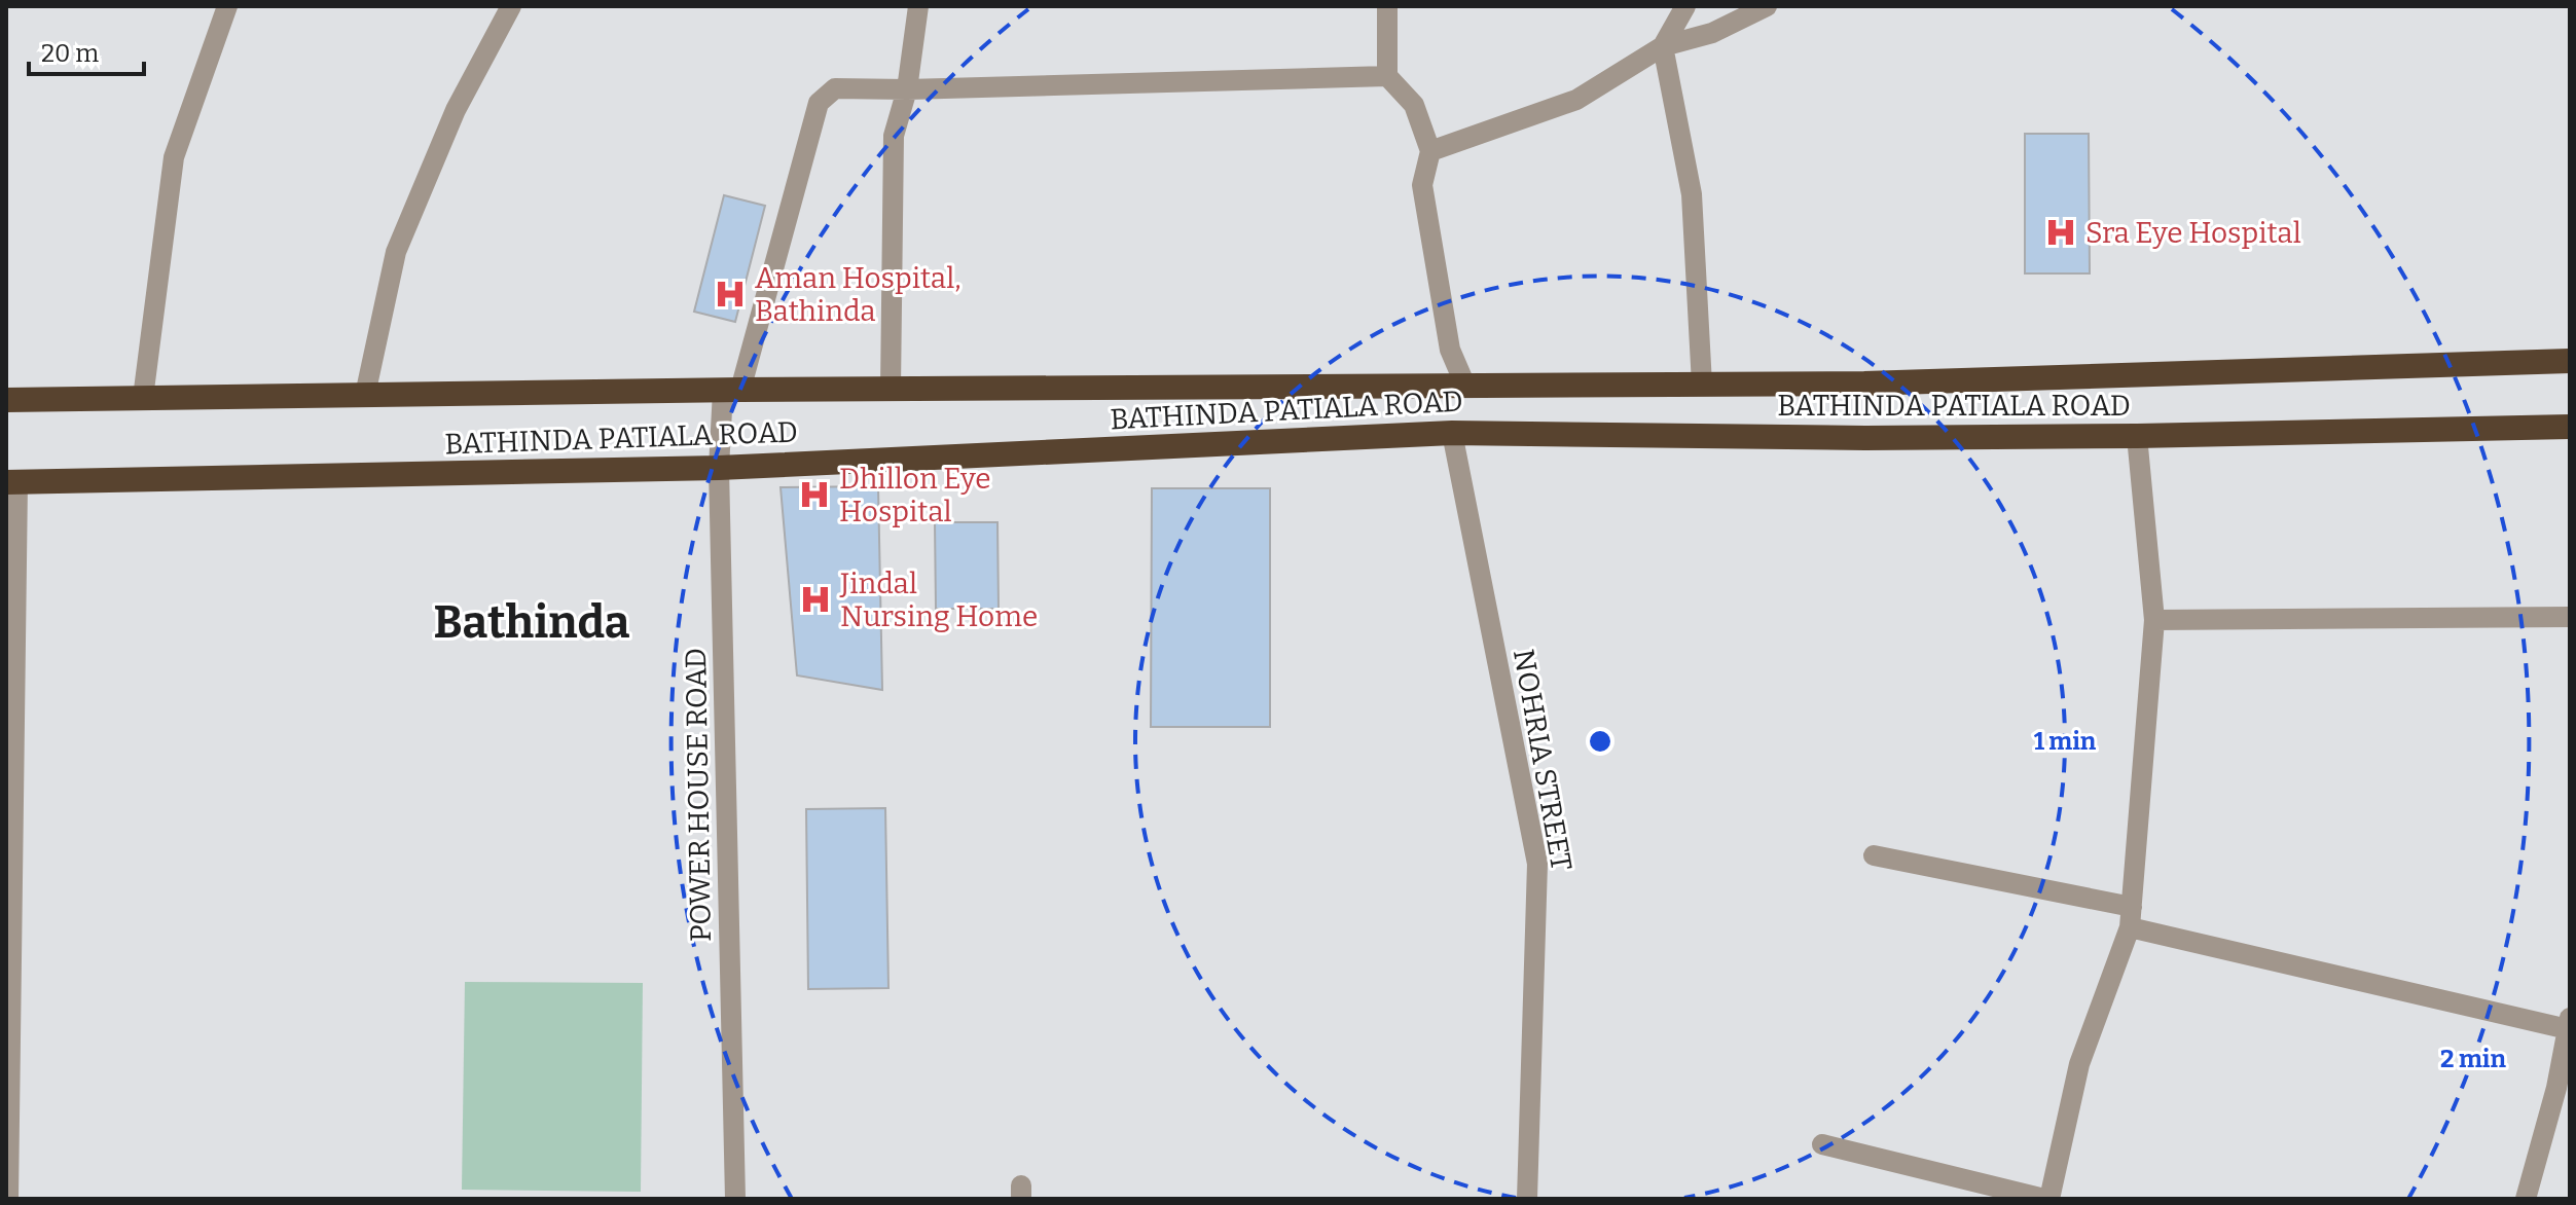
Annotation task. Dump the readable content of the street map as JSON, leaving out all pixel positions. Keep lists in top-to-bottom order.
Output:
{
  "streets": {
    "highway": ["BATHINDA PATIALA ROAD"],
    "street": ["NOHRIA STREET", "POWER HOUSE ROAD"]
  },
  "crossings": [
    ["BATHINDA PATIALA ROAD", "NOHRIA STREET"],
    ["BATHINDA PATIALA ROAD", "POWER HOUSE ROAD"]
  ],
  "districts": ["Bathinda"],
  "places": {
    "hospital": [
      "Sra Eye Hospital",
      "Aman Hospital, Bathinda",
      "Dhillon Eye Hospital",
      "Jindal Nursing Home"
    ]
  },
  "scale_bar": "20 m",
  "rings": ["1 min", "2 min"]
}
